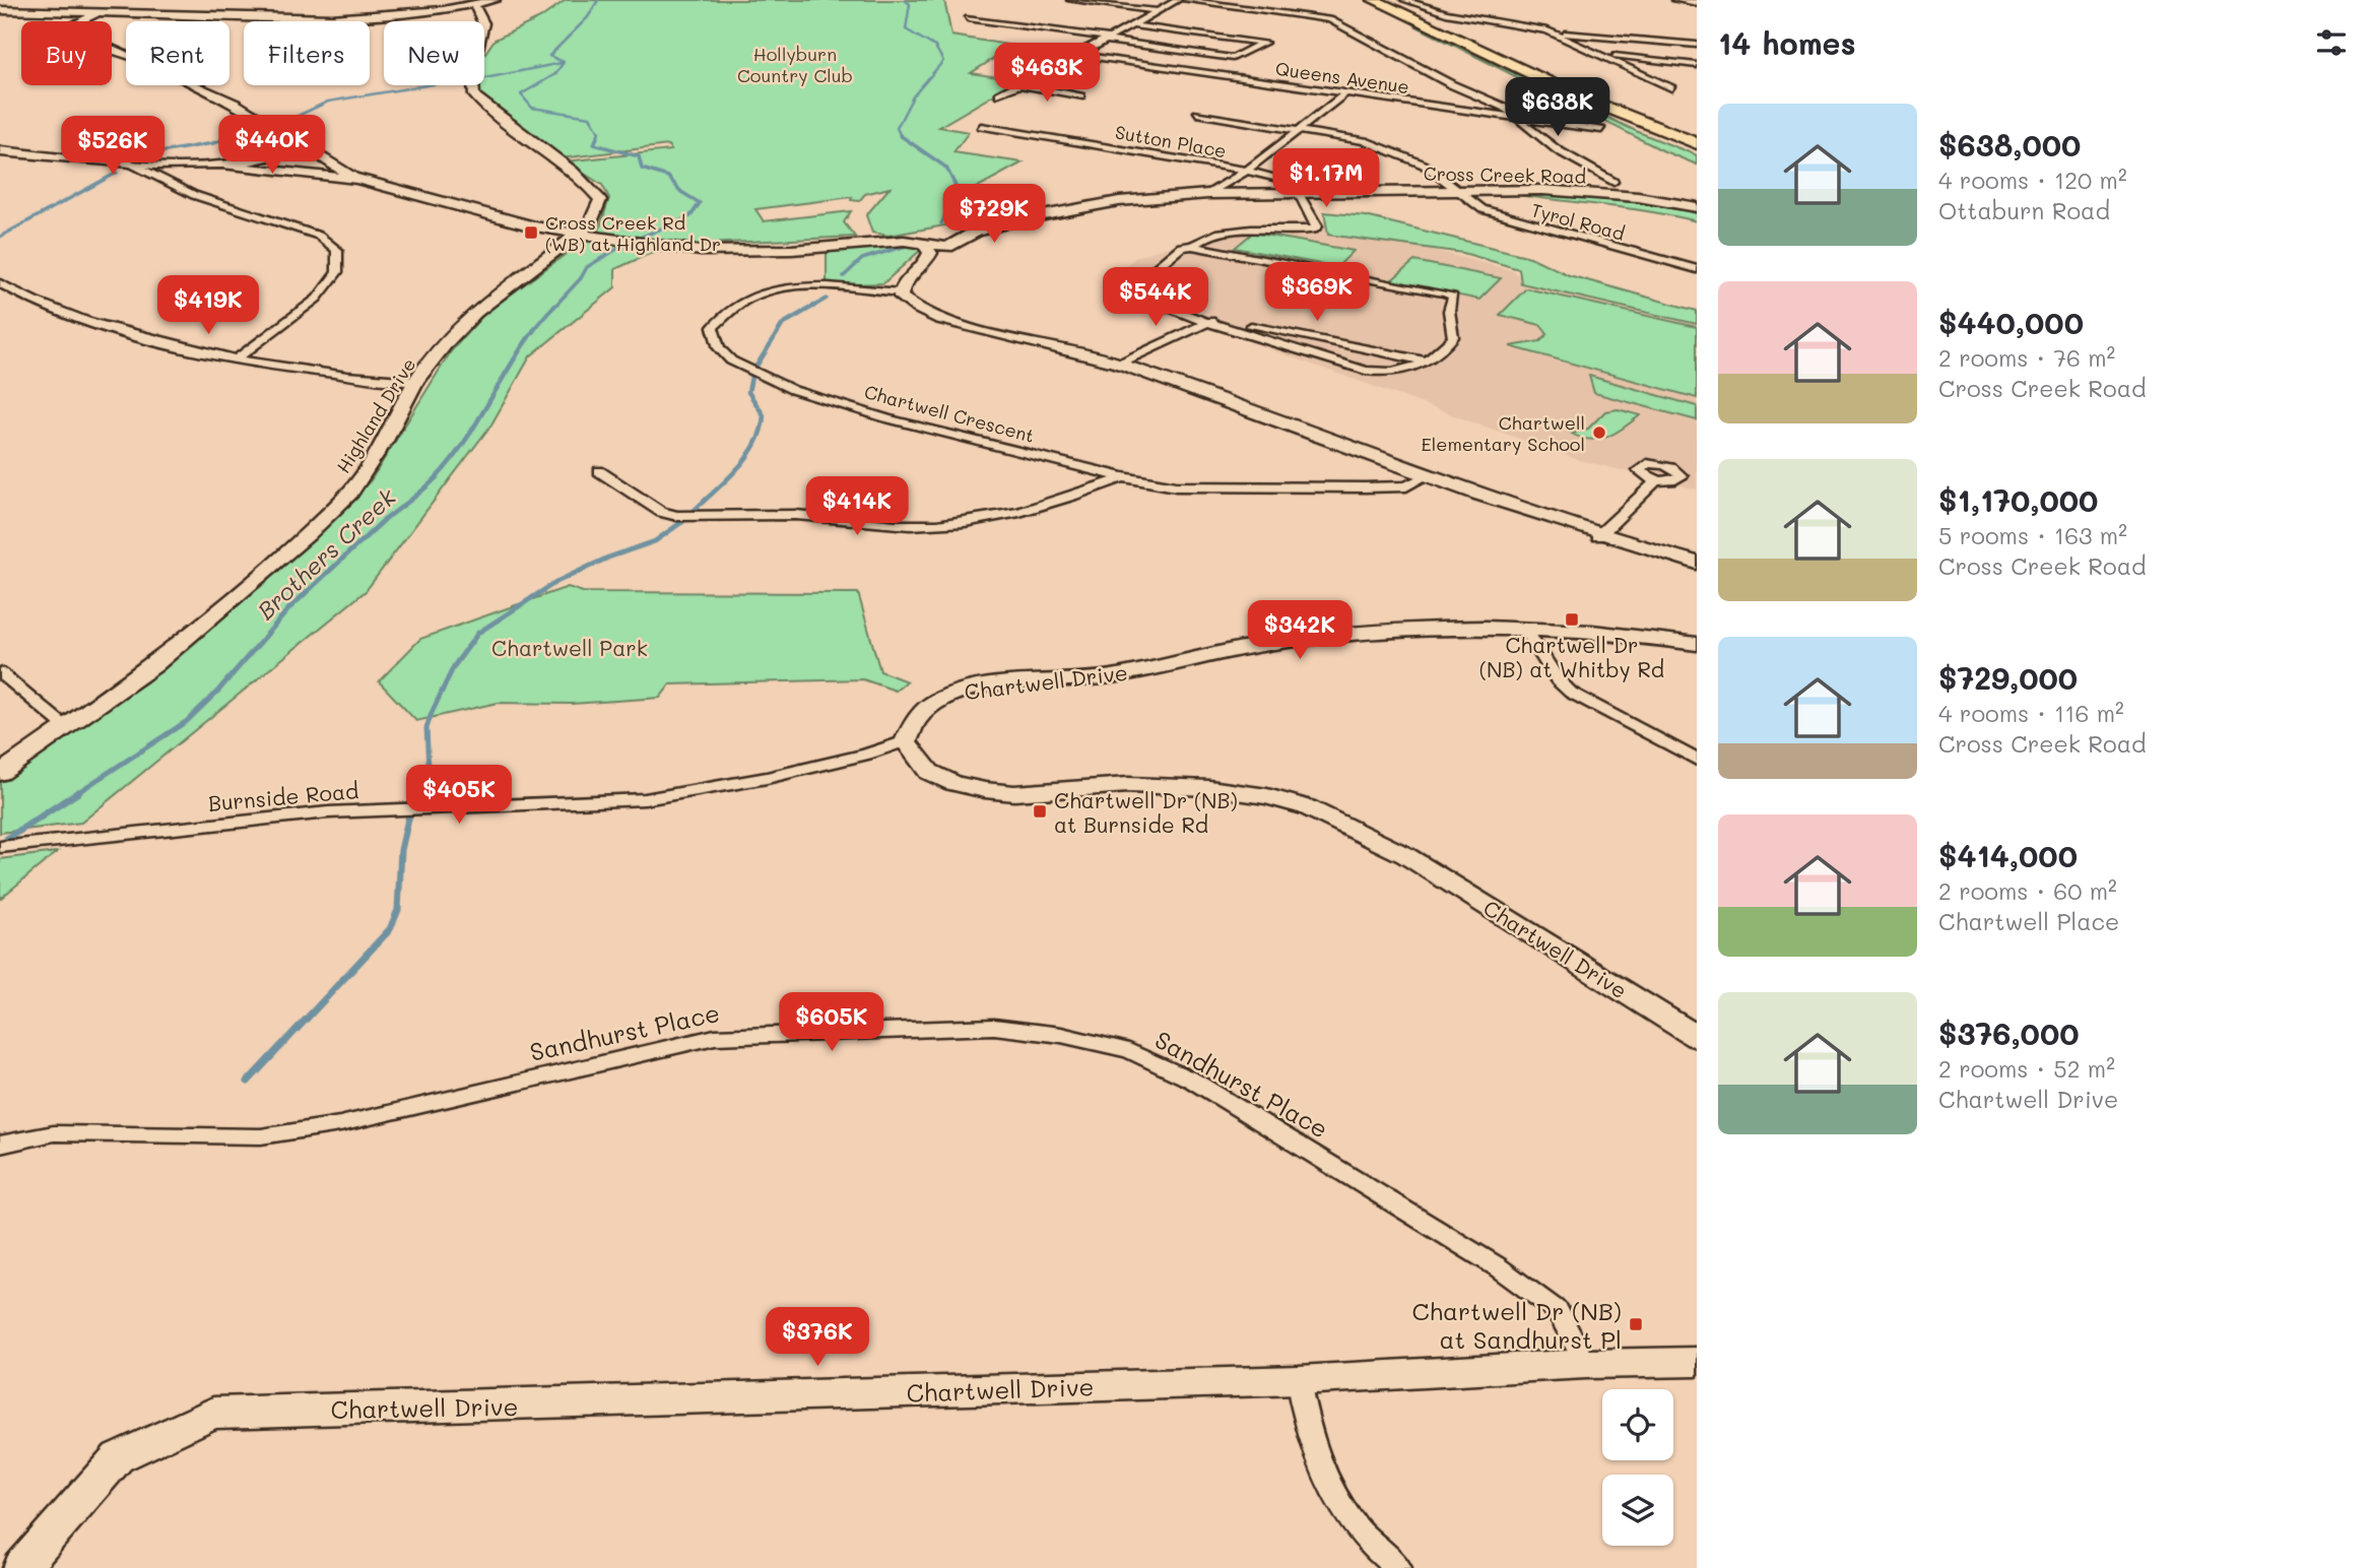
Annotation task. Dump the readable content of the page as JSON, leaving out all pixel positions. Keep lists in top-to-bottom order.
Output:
{
  "streets": {
    "street": [
      "Queens Avenue",
      "Sutton Place",
      "Cross Creek Road",
      "Tyrol Road",
      "Chartwell Crescent",
      "Highland Drive",
      "Chartwell Drive",
      "Burnside Road",
      "Sandhurst Place"
    ]
  },
  "crossings": [
    ["Cross Creek Road", "Tyrol Road"],
    ["Chartwell Drive", "Burnside Road"],
    ["Chartwell Drive", "Sandhurst Place"]
  ],
  "water": ["Brothers Creek"],
  "parks": ["Hollyburn Country Club", "Chartwell Park"],
  "places": {
    "transit": [
      "Cross Creek Rd (WB) at Highland Dr",
      "Chartwell Dr (NB) at Whitby Rd",
      "Chartwell Dr (NB) at Burnside Rd",
      "Chartwell Dr (NB) at Sandhurst Pl"
    ],
    "other": ["Chartwell Elementary School"]
  },
  "page": {
    "heading": "14 homes",
    "chip": [
      "Buy",
      "Rent",
      "Filters",
      "New"
    ],
    "price": [
      "$463K",
      "$638K",
      "$440K",
      "$526K",
      "$1.17M",
      "$729K",
      "$369K",
      "$544K",
      "$419K",
      "$414K",
      "$342K",
      "$405K",
      "$605K",
      "$376K"
    ],
    "list": [
      {
        "name": "$638,000",
        "note": "4 rooms · 120 m² · Ottaburn Road"
      },
      {
        "name": "$440,000",
        "note": "2 rooms · 76 m² · Cross Creek Road"
      },
      {
        "name": "$1,170,000",
        "note": "5 rooms · 163 m² · Cross Creek Road"
      },
      {
        "name": "$729,000",
        "note": "4 rooms · 116 m² · Cross Creek Road"
      },
      {
        "name": "$414,000",
        "note": "2 rooms · 60 m² · Chartwell Place"
      },
      {
        "name": "$376,000",
        "note": "2 rooms · 52 m² · Chartwell Drive"
      }
    ]
  }
}
